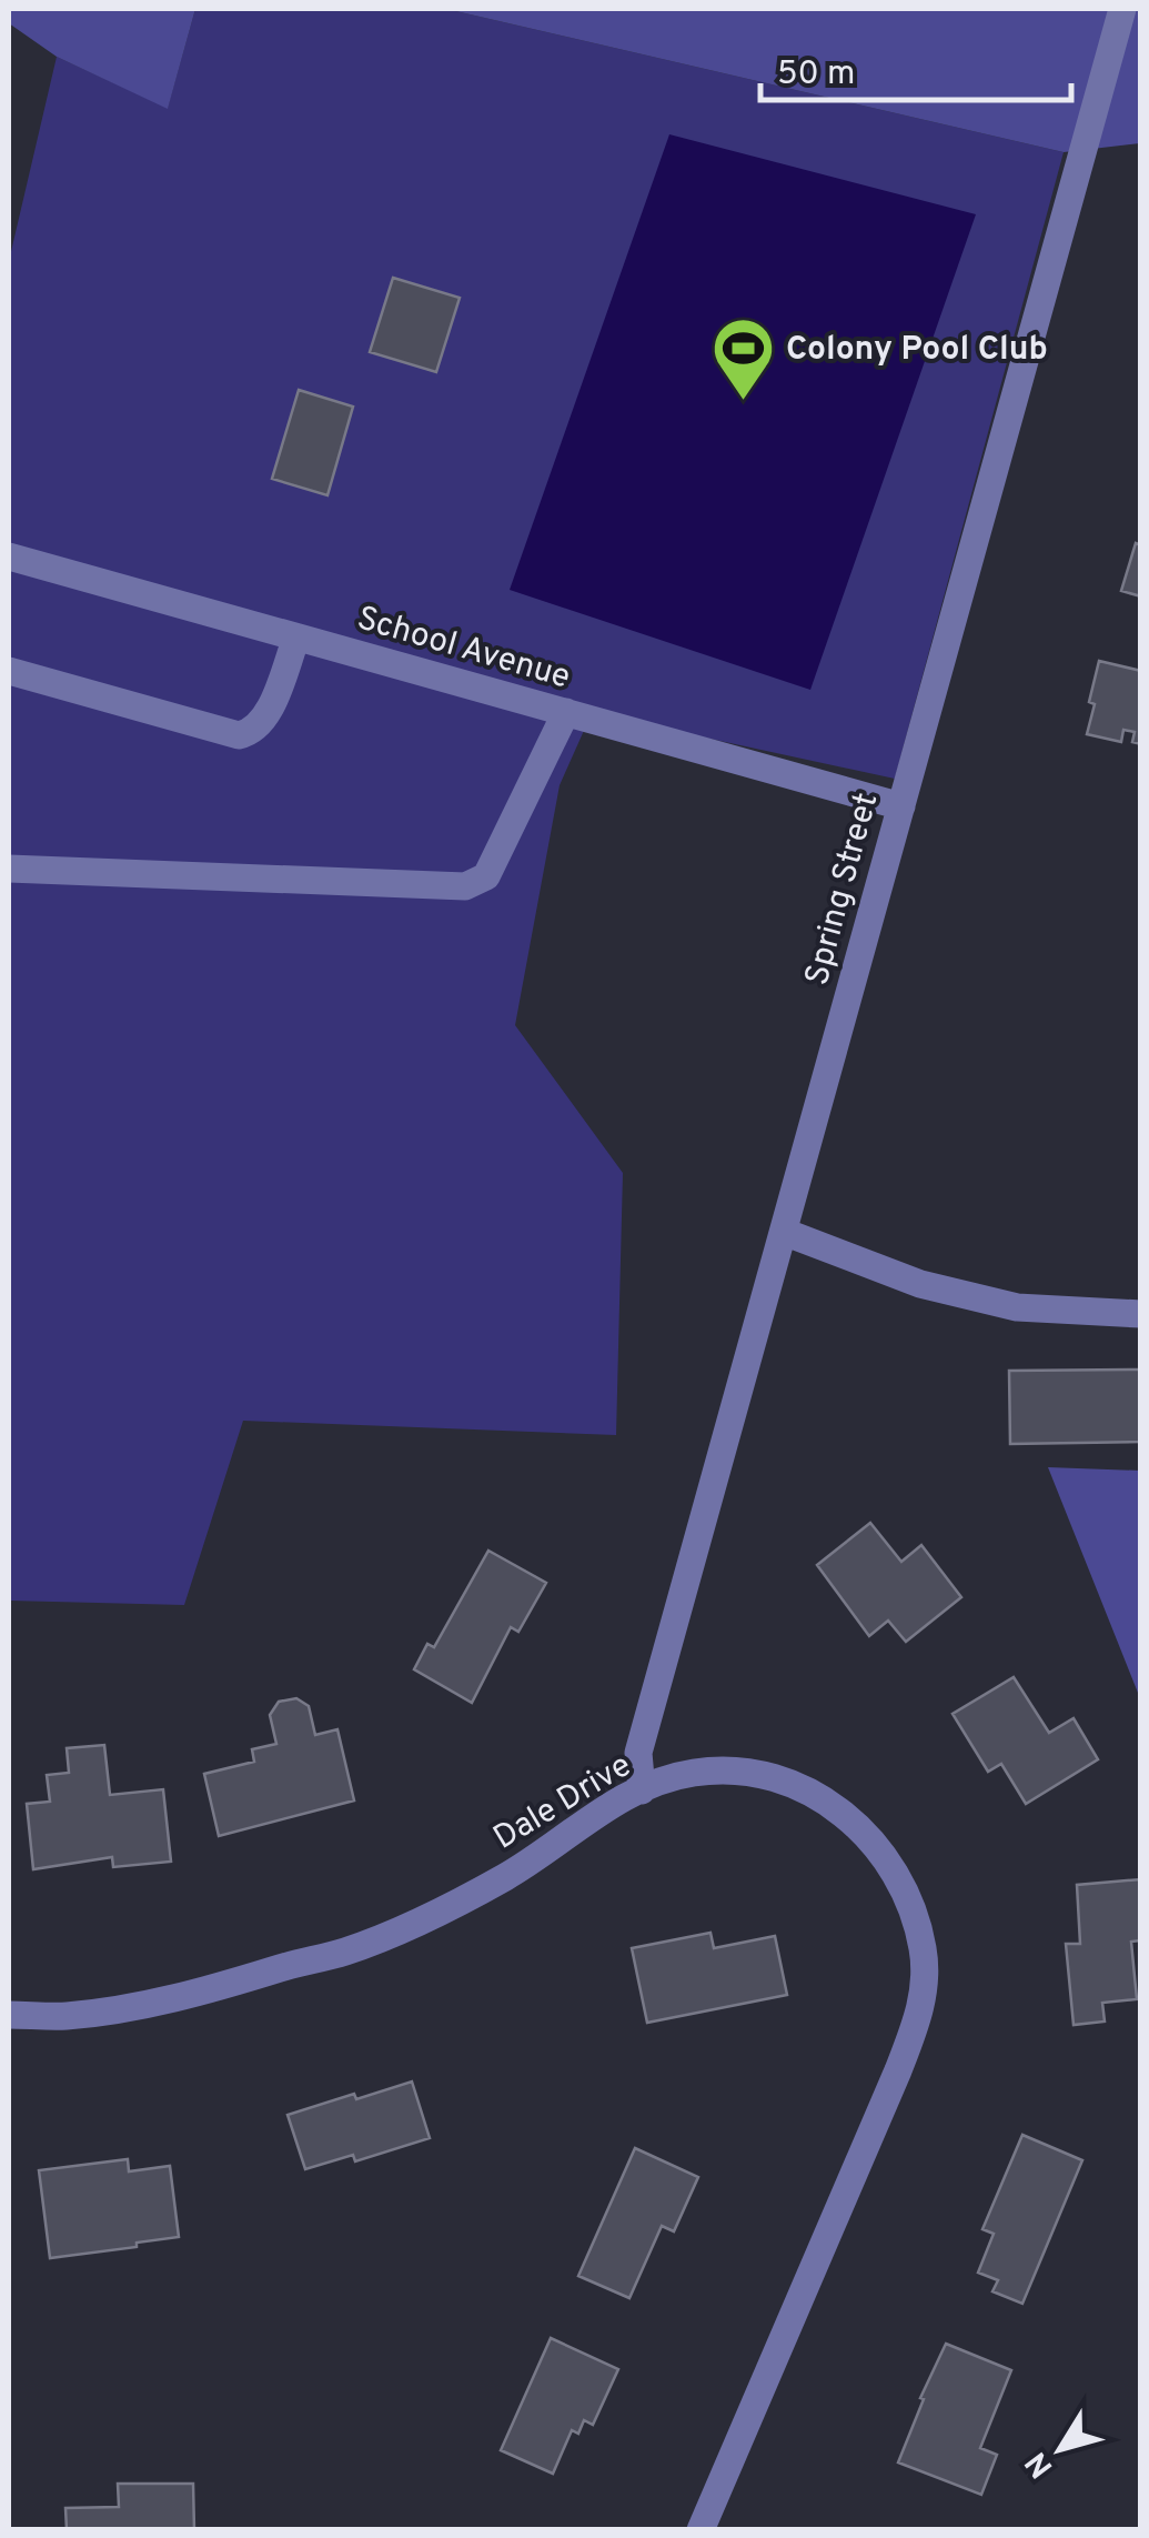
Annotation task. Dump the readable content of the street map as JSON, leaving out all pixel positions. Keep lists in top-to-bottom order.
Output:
{
  "streets": {
    "street": ["School Avenue", "Spring Street", "Dale Drive"]
  },
  "crossings": [
    ["School Avenue", "Spring Street"],
    ["Spring Street", "Dale Drive"]
  ],
  "places": {
    "sports": ["Colony Pool Club"]
  },
  "scale_bar": "50 m",
  "north": "bottom left"
}
